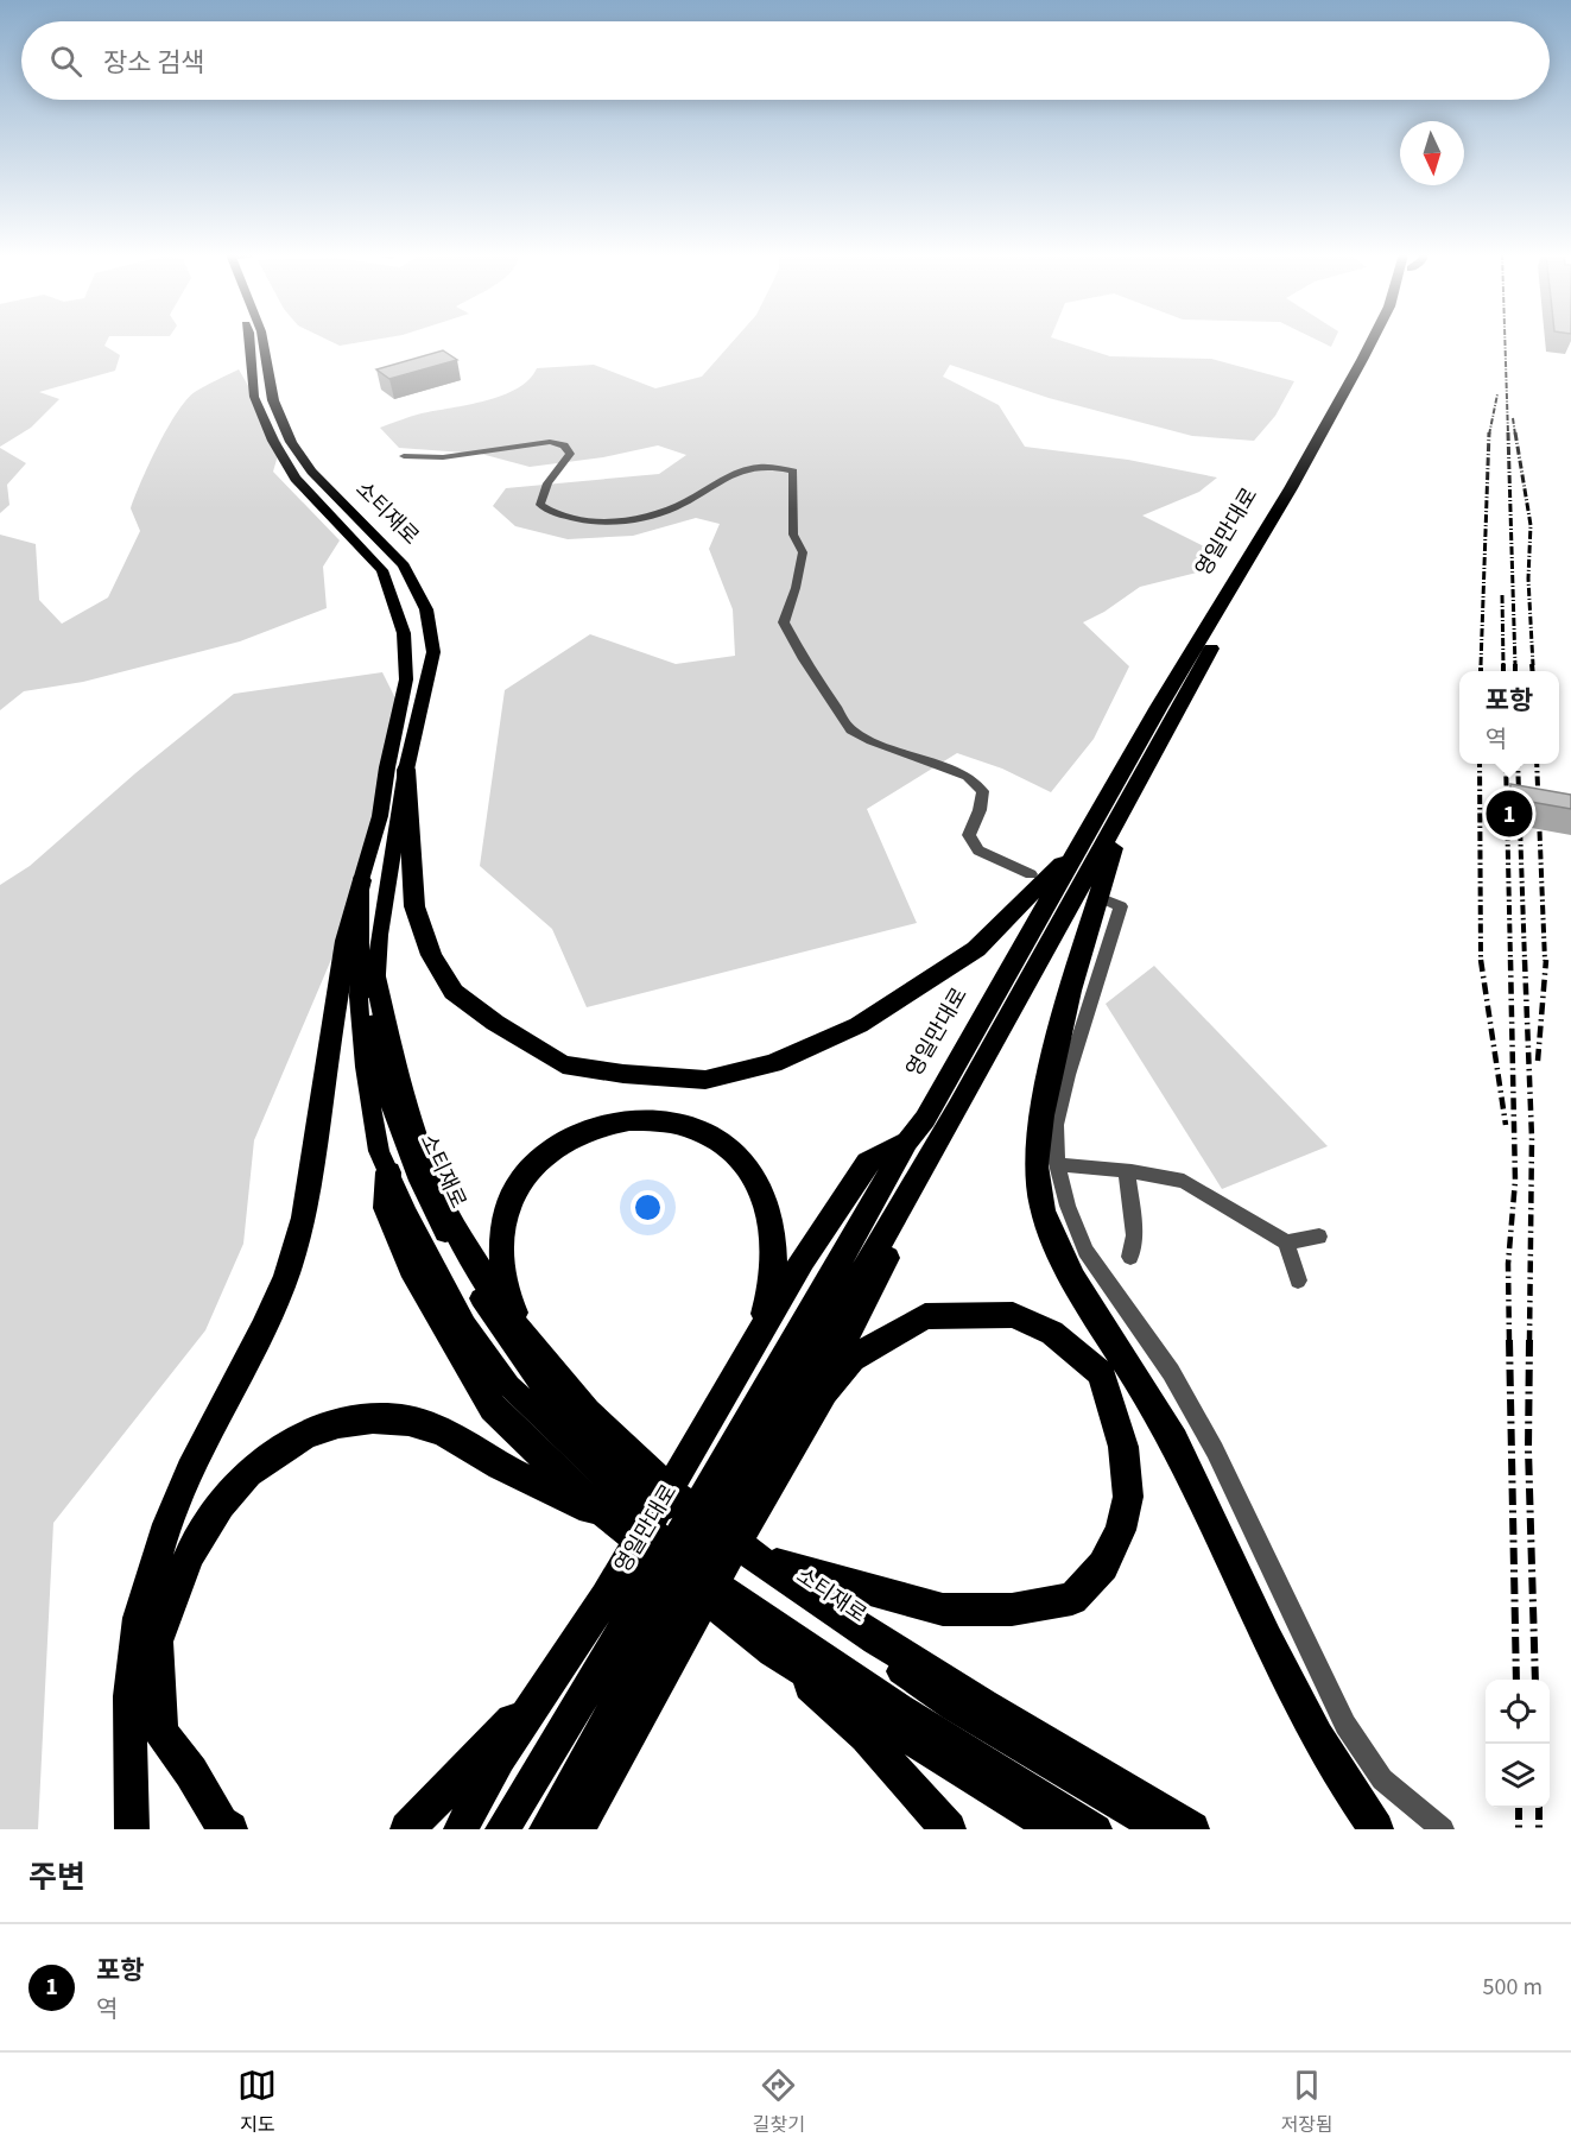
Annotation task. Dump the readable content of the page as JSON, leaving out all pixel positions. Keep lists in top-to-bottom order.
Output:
{
  "streets": {
    "highway": ["영일만대로"],
    "main road": ["소티재로"]
  },
  "north": "bottom",
  "page": {
    "search": "장소 검색",
    "popup": ["포항", "역"],
    "pins": "1",
    "heading": "주변",
    "list": [
      {
        "mark": "1",
        "name": "포항",
        "note": "역",
        "value": "500 m"
      }
    ],
    "nav": ["지도", "길찾기", "저장됨"]
  }
}
